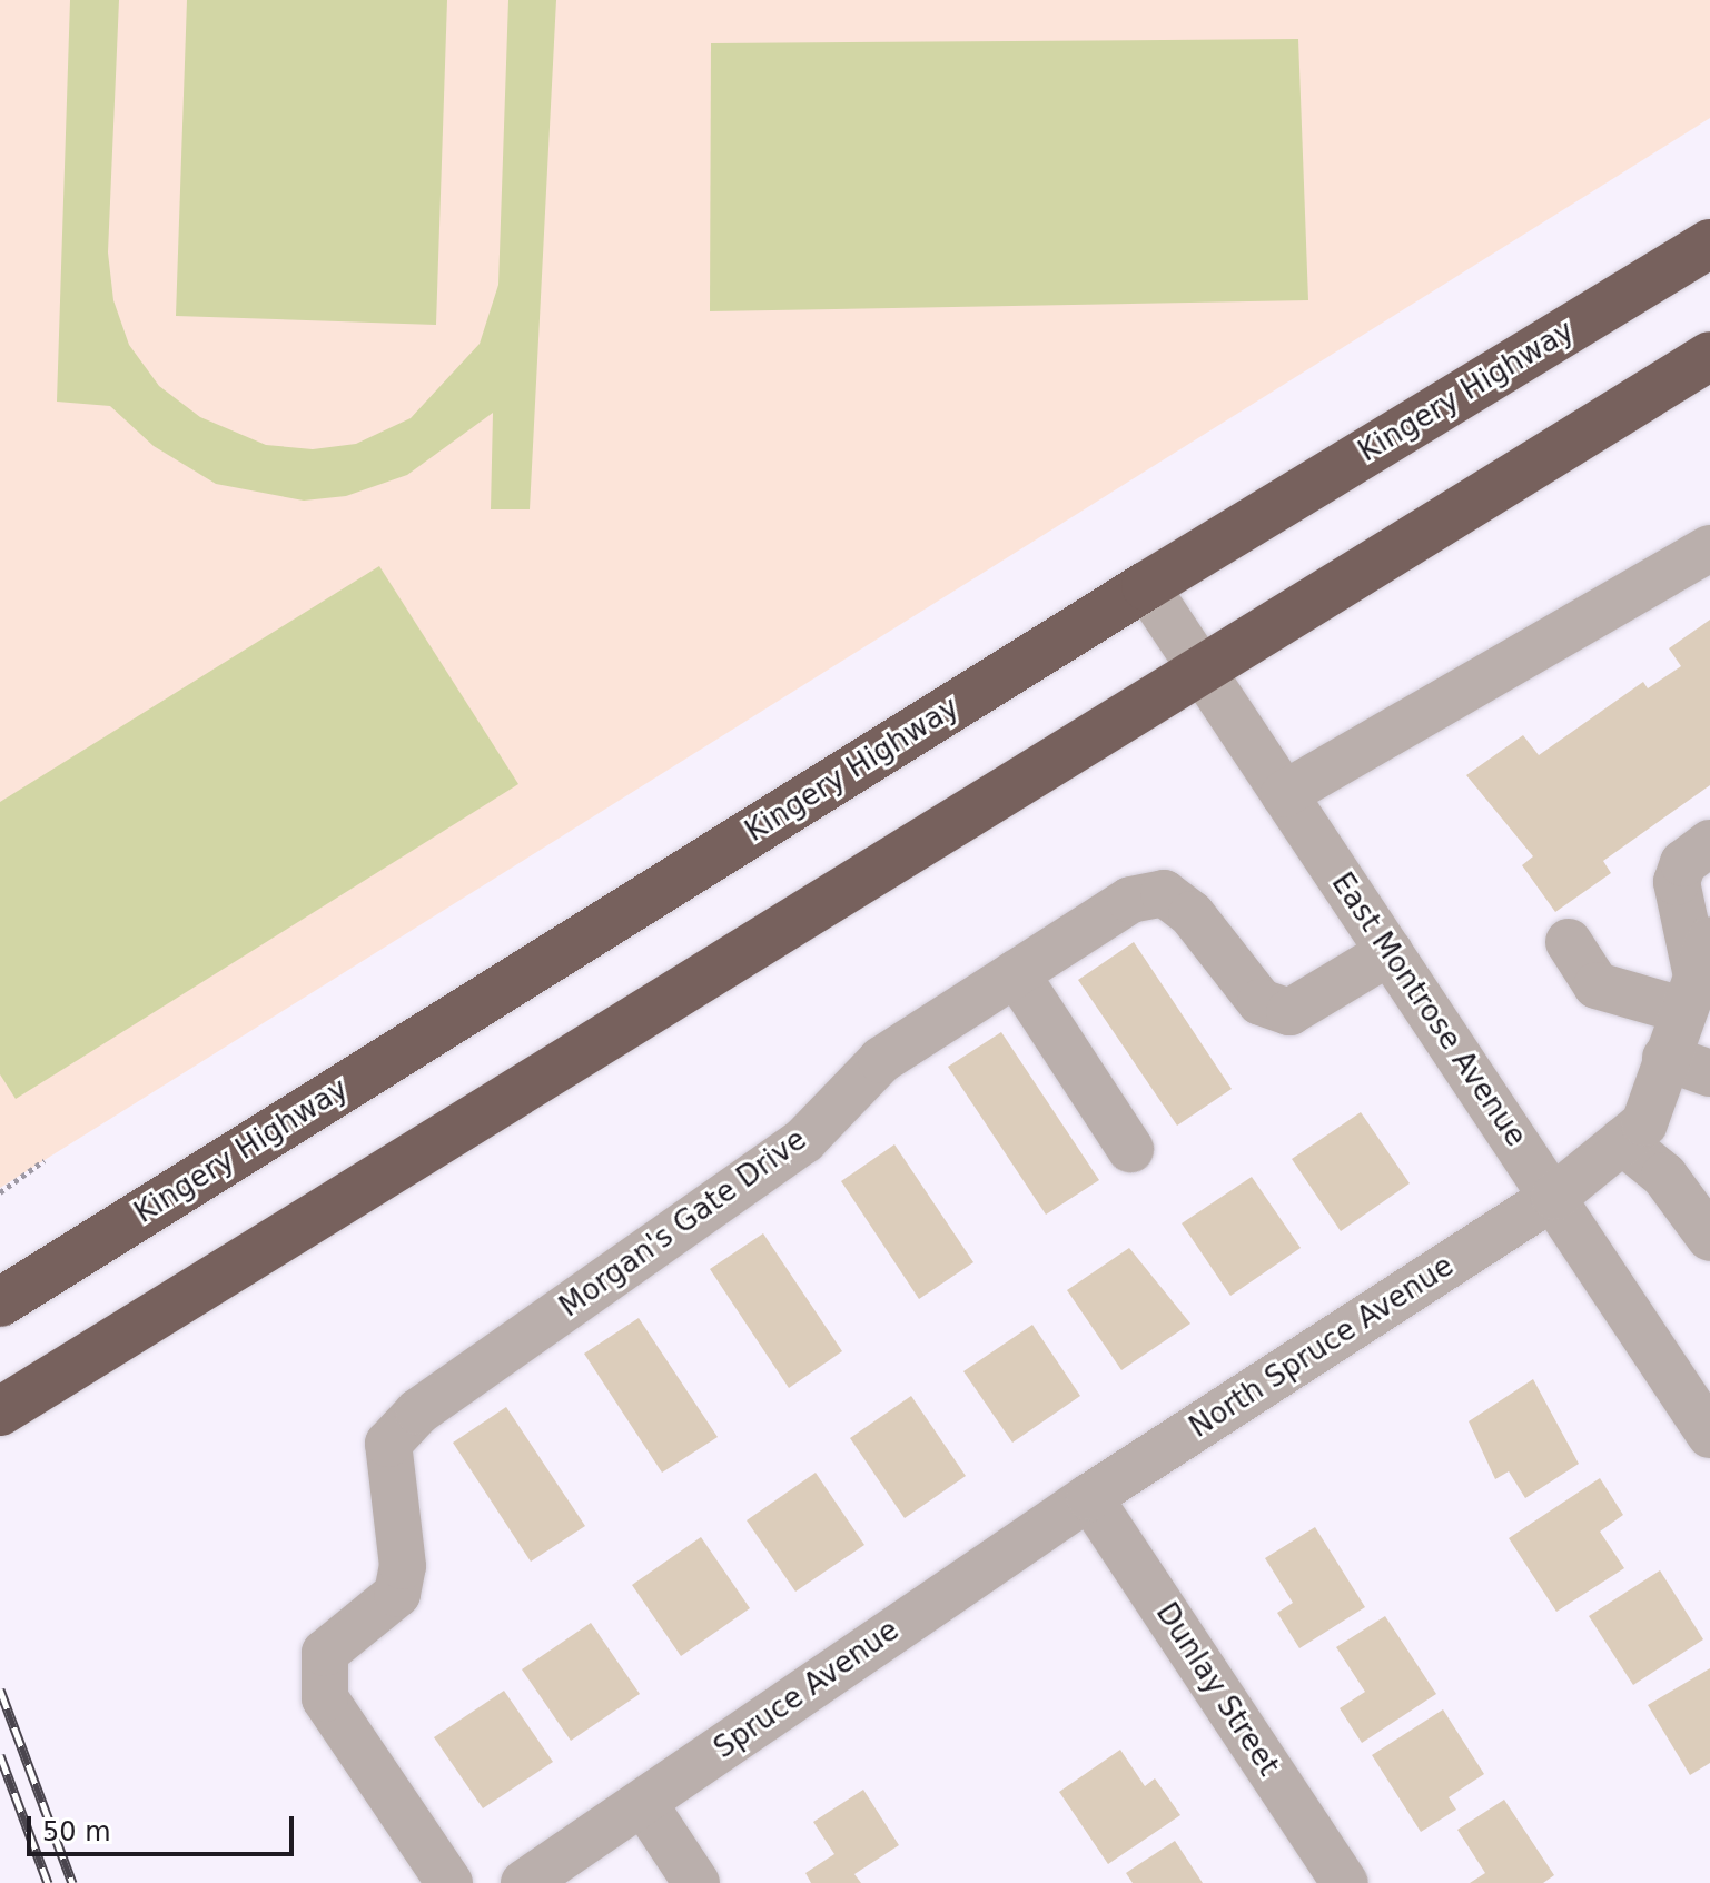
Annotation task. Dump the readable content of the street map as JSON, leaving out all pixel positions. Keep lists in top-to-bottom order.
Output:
{
  "streets": {
    "highway": ["Kingery Highway"],
    "street": [
      "East Montrose Avenue",
      "Morgan's Gate Drive",
      "North Spruce Avenue",
      "Spruce Avenue",
      "Dunlay Street"
    ]
  },
  "crossings": [
    ["Kingery Highway", "East Montrose Avenue"],
    ["East Montrose Avenue", "Morgan's Gate Drive"],
    ["East Montrose Avenue", "North Spruce Avenue"],
    ["North Spruce Avenue", "Spruce Avenue"],
    ["North Spruce Avenue", "Dunlay Street"],
    ["Spruce Avenue", "Dunlay Street"]
  ],
  "scale_bar": "50 m"
}
